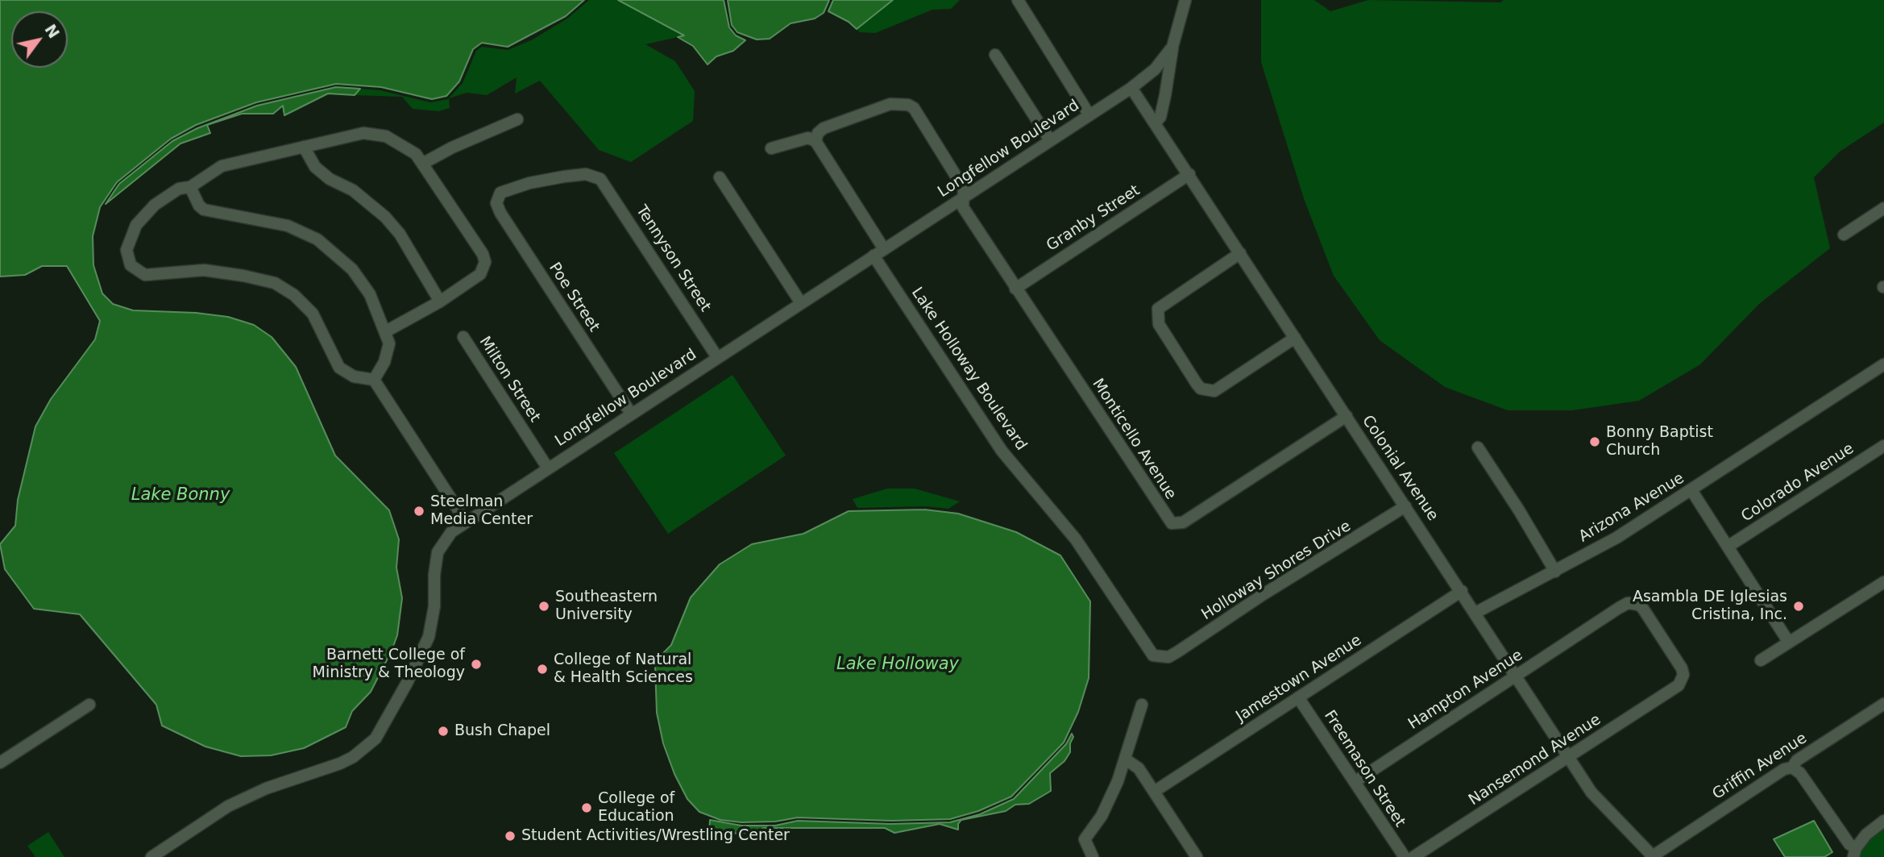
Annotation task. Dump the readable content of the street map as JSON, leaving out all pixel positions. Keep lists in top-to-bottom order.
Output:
{
  "streets": {
    "street": [
      "Longfellow Boulevard",
      "Granby Street",
      "Tennyson Street",
      "Poe Street",
      "Lake Holloway Boulevard",
      "Milton Street",
      "Monticello Avenue",
      "Colonial Avenue",
      "Colorado Avenue",
      "Arizona Avenue",
      "Holloway Shores Drive",
      "Jamestown Avenue",
      "Hampton Avenue",
      "Nansemond Avenue",
      "Griffin Avenue",
      "Freemason Street"
    ]
  },
  "crossings": [
    ["Longfellow Boulevard", "Tennyson Street"],
    ["Longfellow Boulevard", "Poe Street"],
    ["Longfellow Boulevard", "Lake Holloway Boulevard"],
    ["Longfellow Boulevard", "Milton Street"],
    ["Longfellow Boulevard", "Monticello Avenue"],
    ["Longfellow Boulevard", "Colonial Avenue"],
    ["Granby Street", "Monticello Avenue"],
    ["Granby Street", "Colonial Avenue"],
    ["Tennyson Street", "Poe Street"],
    ["Lake Holloway Boulevard", "Holloway Shores Drive"],
    ["Monticello Avenue", "Colonial Avenue"],
    ["Colonial Avenue", "Arizona Avenue"],
    ["Colonial Avenue", "Holloway Shores Drive"],
    ["Colonial Avenue", "Jamestown Avenue"],
    ["Colonial Avenue", "Hampton Avenue"],
    ["Colonial Avenue", "Nansemond Avenue"],
    ["Colonial Avenue", "Griffin Avenue"],
    ["Jamestown Avenue", "Freemason Street"],
    ["Hampton Avenue", "Nansemond Avenue"],
    ["Hampton Avenue", "Freemason Street"]
  ],
  "water": ["Lake Bonny", "Lake Holloway"],
  "places": [
    "Bonny Baptist Church",
    "Steelman Media Center",
    "Southeastern University",
    "Asambla DE Iglesias Cristina, Inc.",
    "Barnett College of Ministry & Theology",
    "College of Natural & Health Sciences",
    "Bush Chapel",
    "College of Education",
    "Student Activities/Wrestling Center"
  ],
  "north": "top right"
}
